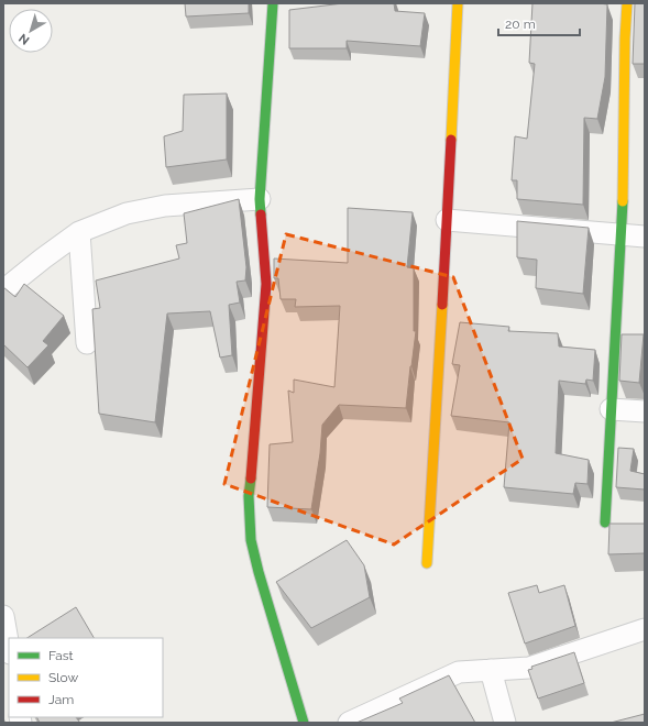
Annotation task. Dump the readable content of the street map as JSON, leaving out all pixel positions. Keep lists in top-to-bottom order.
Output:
{
  "legend": ["Fast", "Slow", "Jam"],
  "scale_bar": "20 m",
  "north": "bottom left"
}
